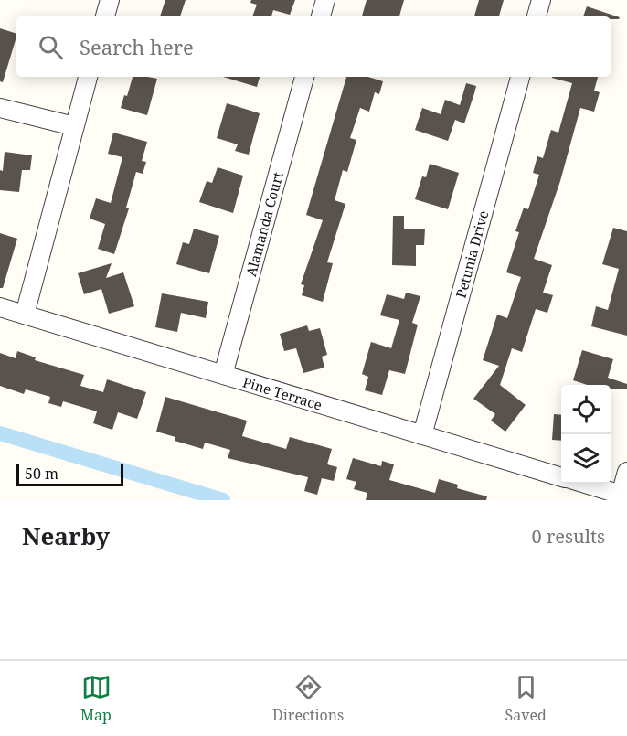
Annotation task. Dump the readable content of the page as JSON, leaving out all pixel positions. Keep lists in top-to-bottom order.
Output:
{
  "streets": {
    "street": ["Alamanda Court", "Petunia Drive", "Pine Terrace"]
  },
  "crossings": [
    ["Alamanda Court", "Pine Terrace"],
    ["Petunia Drive", "Pine Terrace"]
  ],
  "scale_bar": "50 m",
  "page": {
    "search": "Search here",
    "scale": "50 m",
    "heading": ["Nearby", "0 results"],
    "nav": ["Map", "Directions", "Saved"]
  }
}
